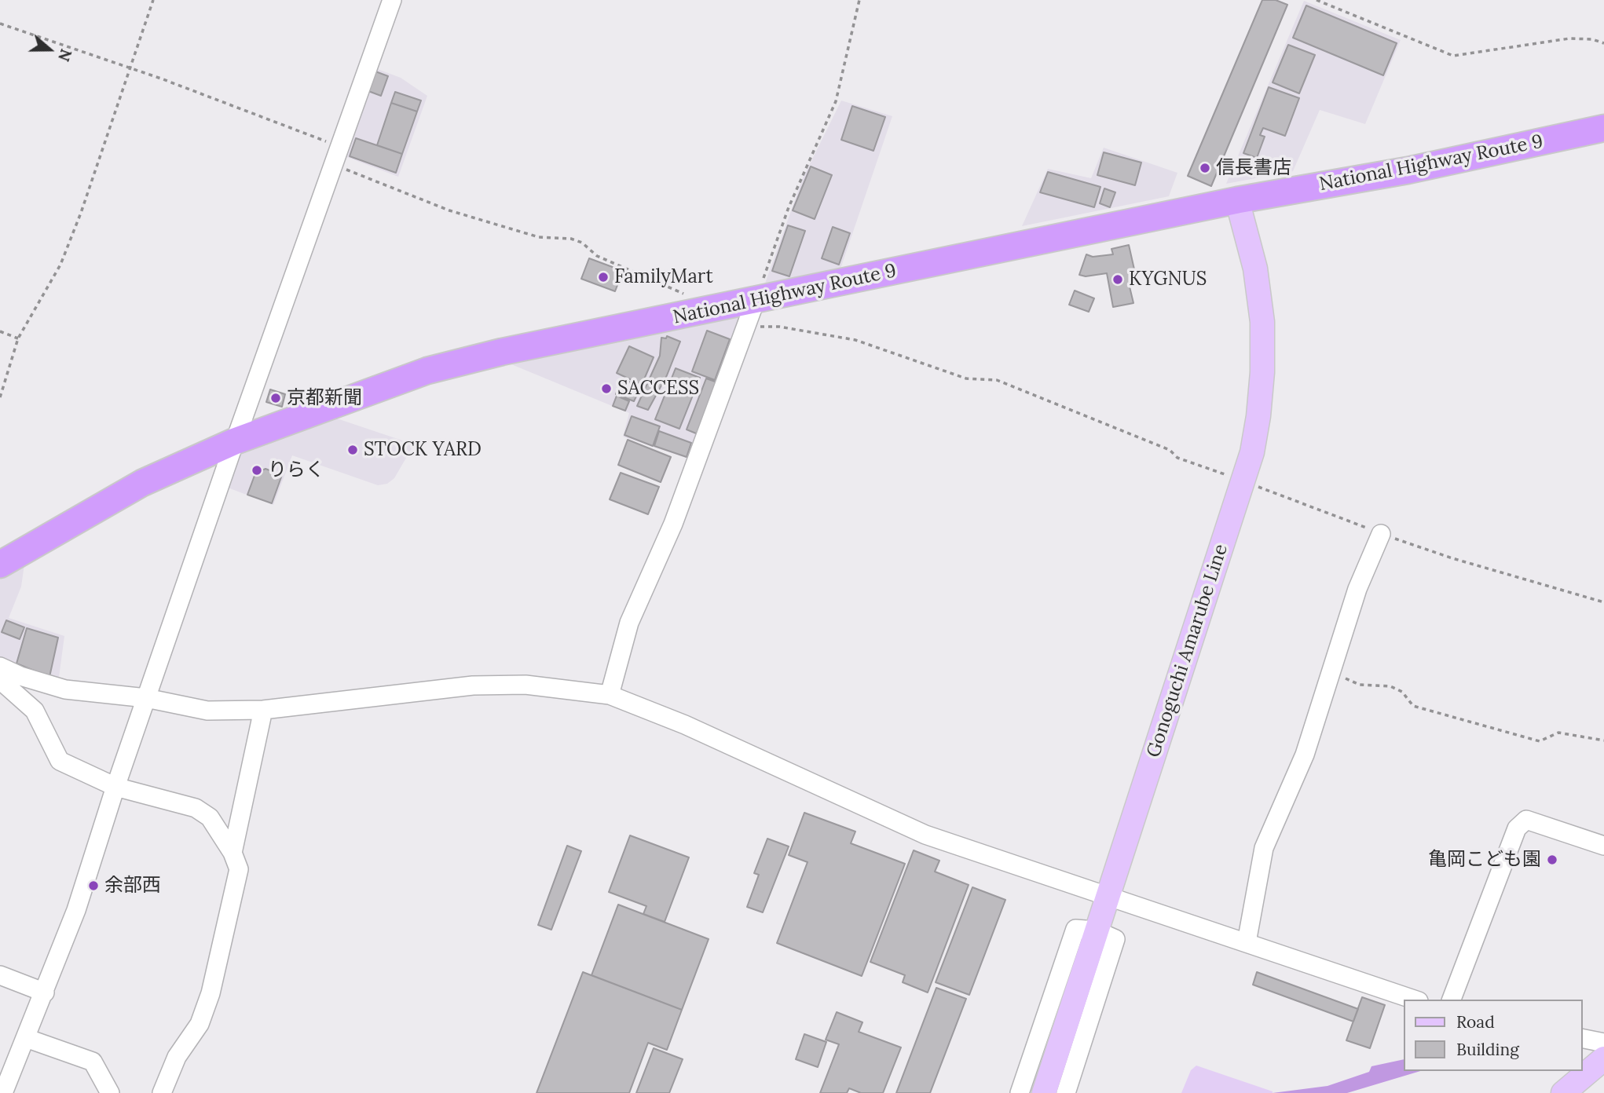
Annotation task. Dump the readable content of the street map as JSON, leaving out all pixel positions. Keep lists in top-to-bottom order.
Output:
{
  "streets": {
    "highway": ["National Highway Route 9"],
    "main road": ["Gonoguchi Amarube Line"]
  },
  "crossings": [
    ["National Highway Route 9", "Gonoguchi Amarube Line"]
  ],
  "places": [
    "信長書店",
    "FamilyMart",
    "KYGNUS",
    "SACCESS",
    "京都新聞",
    "STOCK YARD",
    "りらく",
    "亀岡こども園",
    "余部西"
  ],
  "legend": ["Road", "Building"],
  "north": "right"
}
